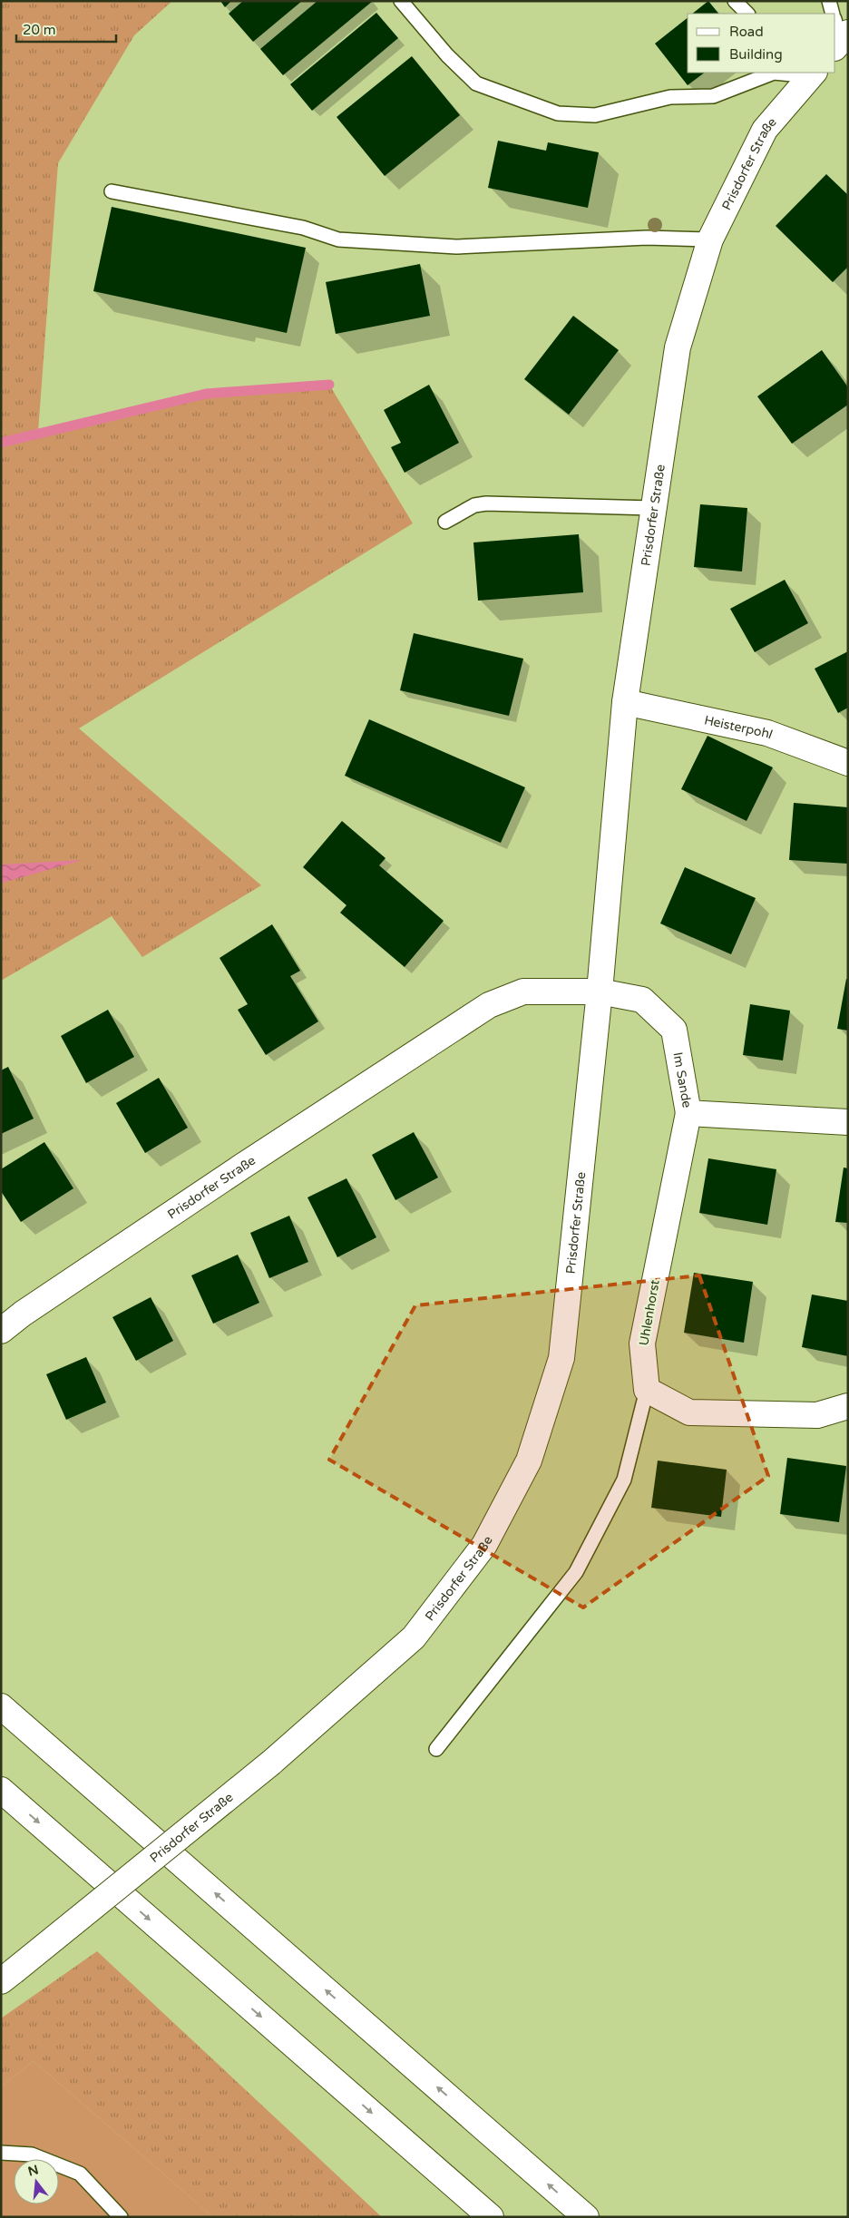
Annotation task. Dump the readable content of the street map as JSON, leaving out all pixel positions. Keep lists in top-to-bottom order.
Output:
{
  "streets": {
    "main road": [
      "Prisdorfer Straße",
      "Heisterpohl",
      "Im Sande",
      "Uhlenhorst"
    ]
  },
  "crossings": [
    ["Prisdorfer Straße", "Heisterpohl"],
    ["Prisdorfer Straße", "Im Sande"],
    ["Im Sande", "Uhlenhorst"]
  ],
  "legend": ["Road", "Building"],
  "scale_bar": "20 m",
  "north": "top"
}
